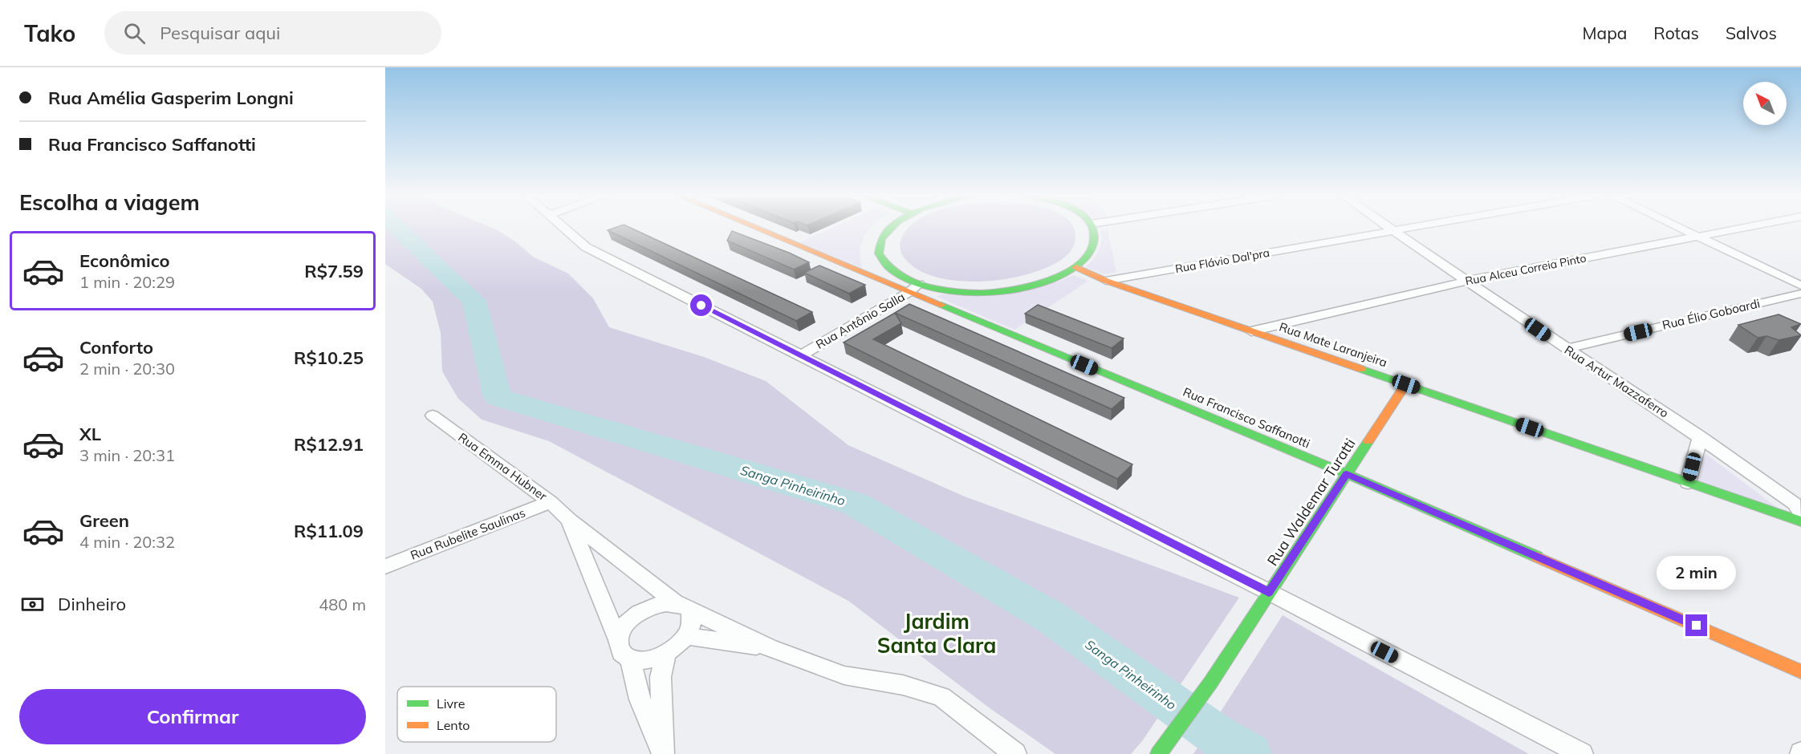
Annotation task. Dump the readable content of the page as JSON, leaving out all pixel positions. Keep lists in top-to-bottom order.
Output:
{
  "streets": {
    "street": [
      "Rua Flávio Dal'pra",
      "Rua Alceu Correia Pinto",
      "Rua Élio Goboardi",
      "Rua Antônio Salla",
      "Rua Mate Laranjeira",
      "Rua Artur Mazzaferro",
      "Rua Francisco Saffanotti",
      "Rua Emma Hubner",
      "Rua Waldemar Turatti",
      "Rua Rubelite Saulinas"
    ]
  },
  "crossings": [
    ["Rua Flávio Dal'pra", "Rua Mate Laranjeira"],
    ["Rua Flávio Dal'pra", "Rua Artur Mazzaferro"],
    ["Rua Alceu Correia Pinto", "Rua Mate Laranjeira"],
    ["Rua Alceu Correia Pinto", "Rua Artur Mazzaferro"],
    ["Rua Élio Goboardi", "Rua Artur Mazzaferro"],
    ["Rua Antônio Salla", "Rua Francisco Saffanotti"],
    ["Rua Mate Laranjeira", "Rua Waldemar Turatti"],
    ["Rua Francisco Saffanotti", "Rua Waldemar Turatti"],
    ["Rua Emma Hubner", "Rua Rubelite Saulinas"]
  ],
  "districts": ["Jardim Santa Clara"],
  "water": ["Sanga Pinheirinho"],
  "legend": ["Livre", "Lento"],
  "north": "top left",
  "page": {
    "header": "Tako",
    "search": "Pesquisar aqui",
    "nav": ["Mapa", "Rotas", "Salvos"],
    "banner": ["Rua Amélia Gasperim Longni", "Rua Francisco Saffanotti"],
    "heading": "Escolha a viagem",
    "list": [
      {
        "name": "Econômico",
        "note": "1 min · 20:29",
        "value": "R$7.59"
      },
      {
        "name": "Conforto",
        "note": "2 min · 20:30",
        "value": "R$10.25"
      },
      {
        "name": "XL",
        "note": "3 min · 20:31",
        "value": "R$12.91"
      },
      {
        "name": "Green",
        "note": "4 min · 20:32",
        "value": "R$11.09"
      }
    ],
    "bubble": "2 min",
    "pay": ["Dinheiro", "480 m"],
    "buttons": "Confirmar"
  }
}
